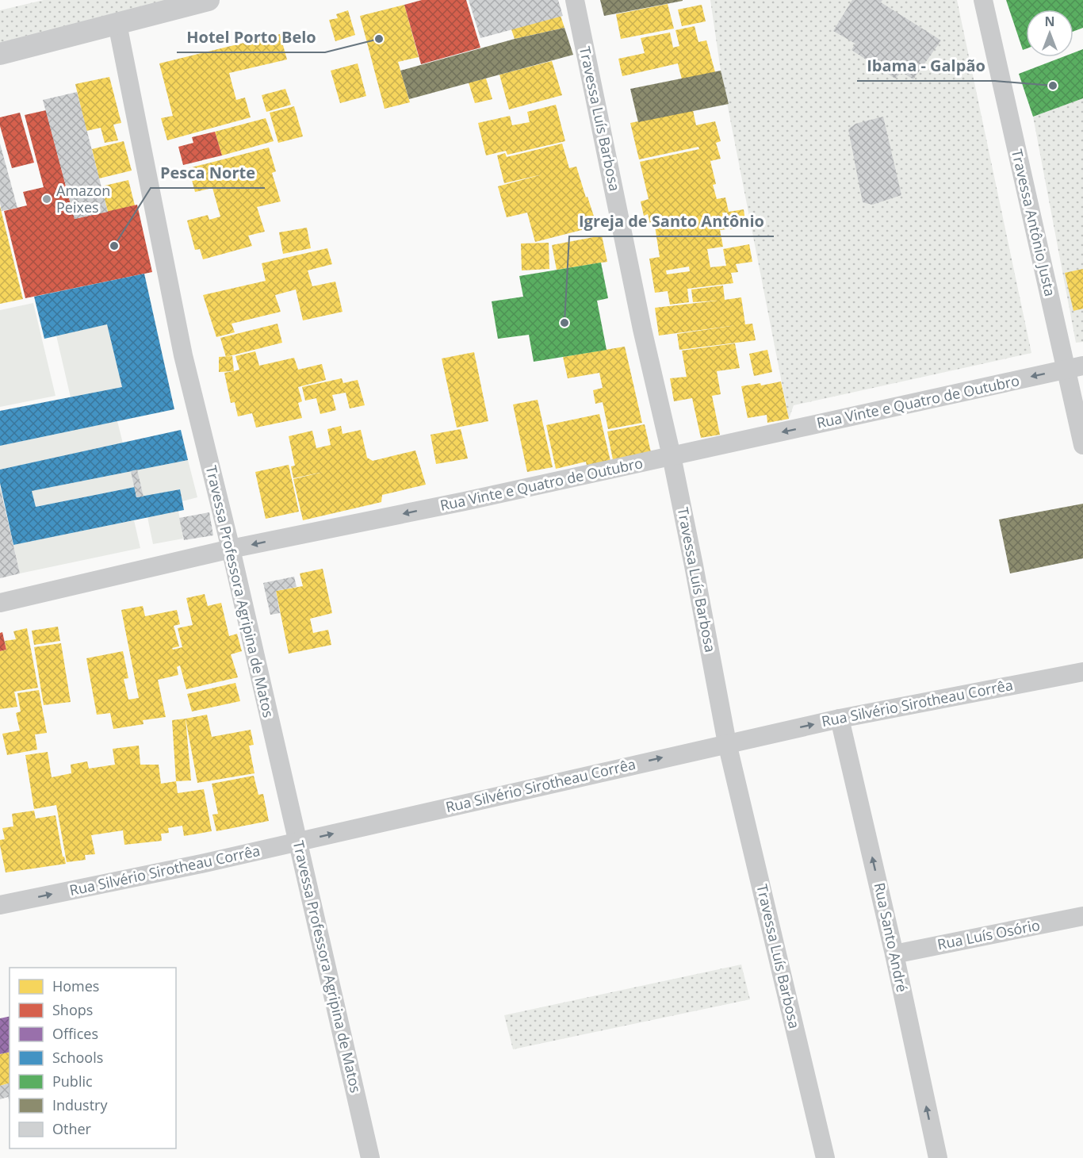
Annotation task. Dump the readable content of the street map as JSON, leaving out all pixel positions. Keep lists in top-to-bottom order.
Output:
{
  "streets": {
    "street": [
      "Travessa Luís Barbosa",
      "Travessa Antônio Justa",
      "Rua Vinte e Quatro de Outubro",
      "Travessa Professora Agripina de Matos",
      "Rua Silvério Sirotheau Corrêa",
      "Rua Luís Osório",
      "Rua Santo André"
    ]
  },
  "crossings": [
    ["Travessa Luís Barbosa", "Rua Vinte e Quatro de Outubro"],
    ["Travessa Luís Barbosa", "Rua Silvério Sirotheau Corrêa"],
    ["Travessa Antônio Justa", "Rua Vinte e Quatro de Outubro"],
    ["Rua Vinte e Quatro de Outubro", "Travessa Professora Agripina de Matos"],
    ["Travessa Professora Agripina de Matos", "Rua Silvério Sirotheau Corrêa"],
    ["Rua Silvério Sirotheau Corrêa", "Rua Santo André"],
    ["Rua Luís Osório", "Rua Santo André"]
  ],
  "one_way": ["Rua Vinte e Quatro de Outubro", "Rua Silvério Sirotheau Corrêa", "Rua Santo André"],
  "places": [
    "Hotel Porto Belo",
    "Ibama - Galpão",
    "Amazon Peixes",
    "Pesca Norte",
    "Igreja de Santo Antônio"
  ],
  "legend": [
    "Homes",
    "Shops",
    "Offices",
    "Schools",
    "Public",
    "Industry",
    "Other"
  ],
  "north": "top"
}
